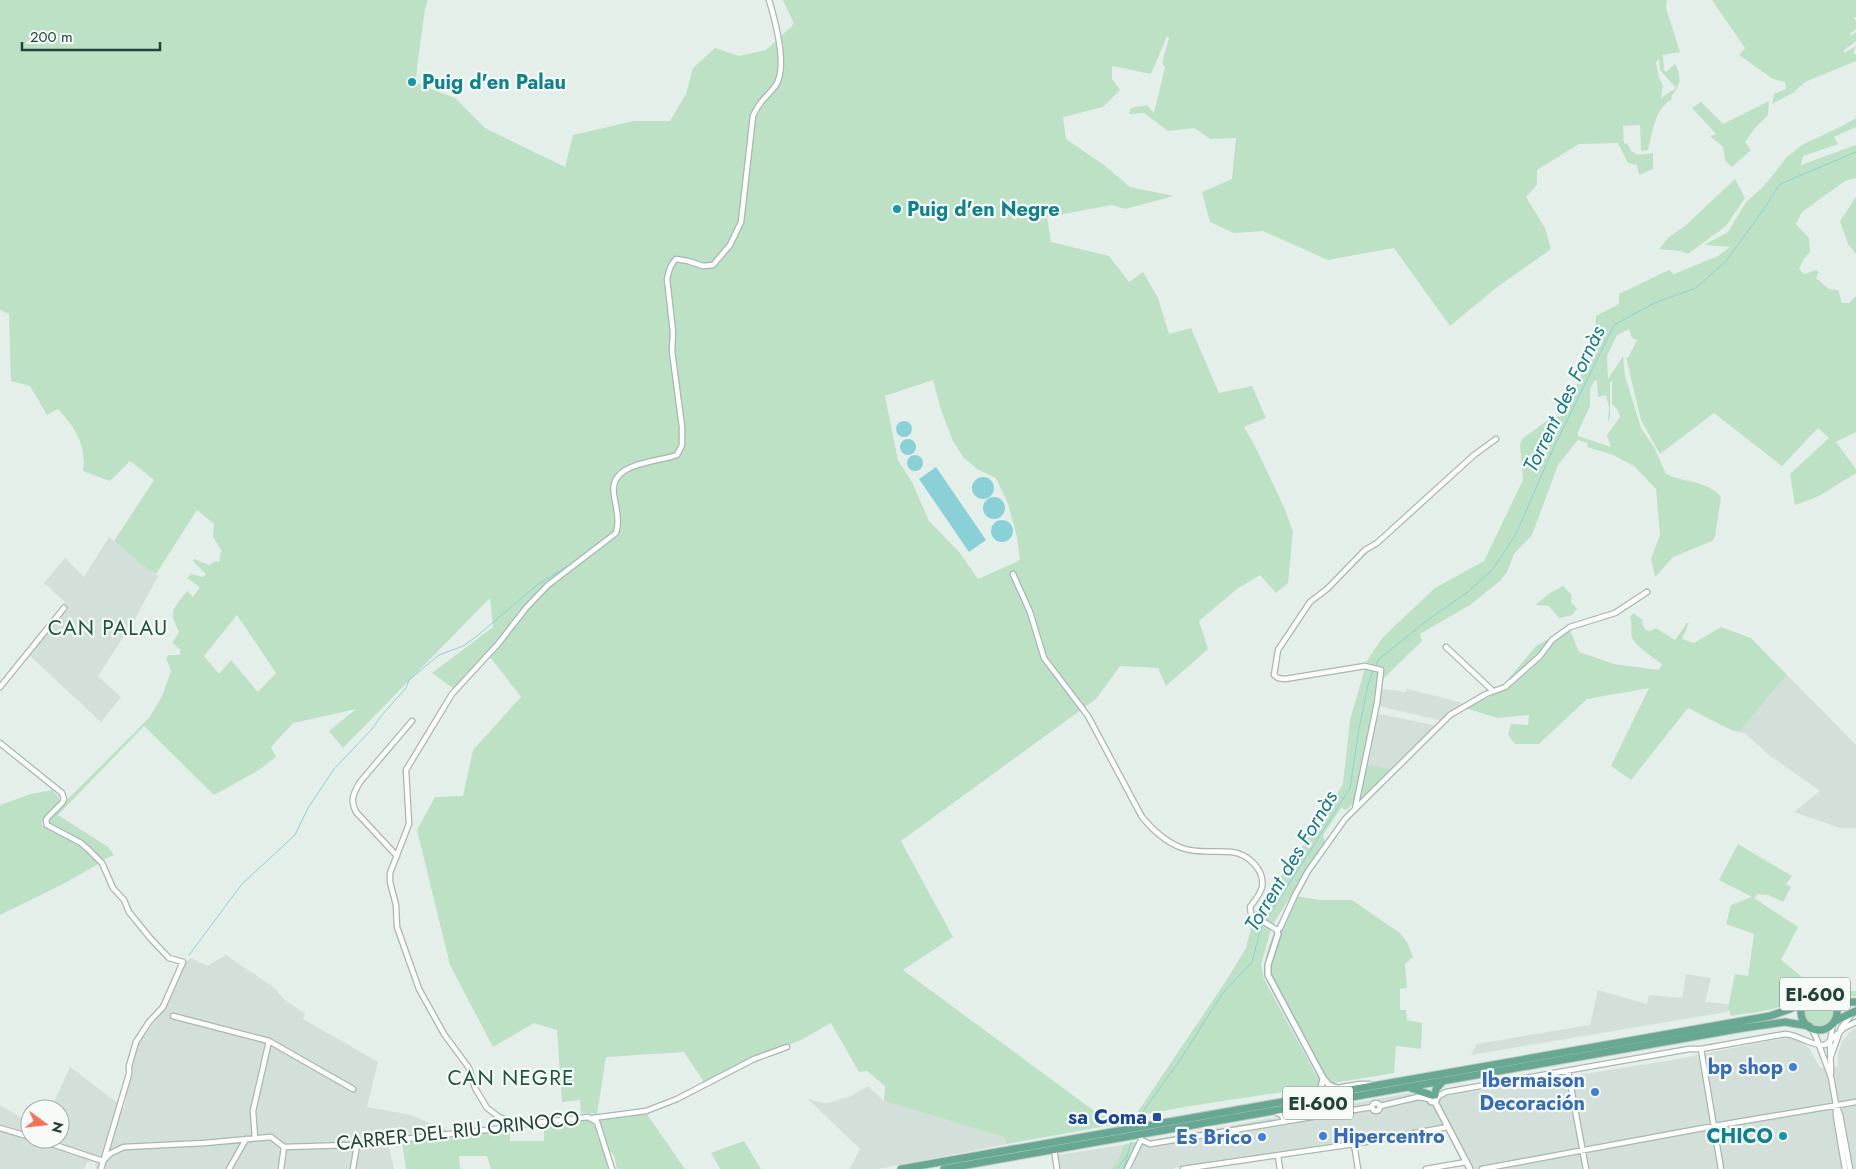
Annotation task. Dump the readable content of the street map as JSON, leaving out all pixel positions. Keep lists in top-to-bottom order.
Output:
{
  "streets": {
    "main road": ["EI-600"],
    "street": ["CARRER DEL RIU ORINOCO"]
  },
  "districts": ["CAN PALAU", "CAN NEGRE"],
  "water": ["Torrent des Fornàs"],
  "places": {
    "other": [
      "Puig d'en Palau",
      "Puig d'en Negre",
      "bp shop",
      "Ibermaison Decoración",
      "Hipercentro",
      "CHICO",
      "Es Brico"
    ],
    "transit": ["sa Coma"]
  },
  "scale_bar": "200 m",
  "north": "right"
}
